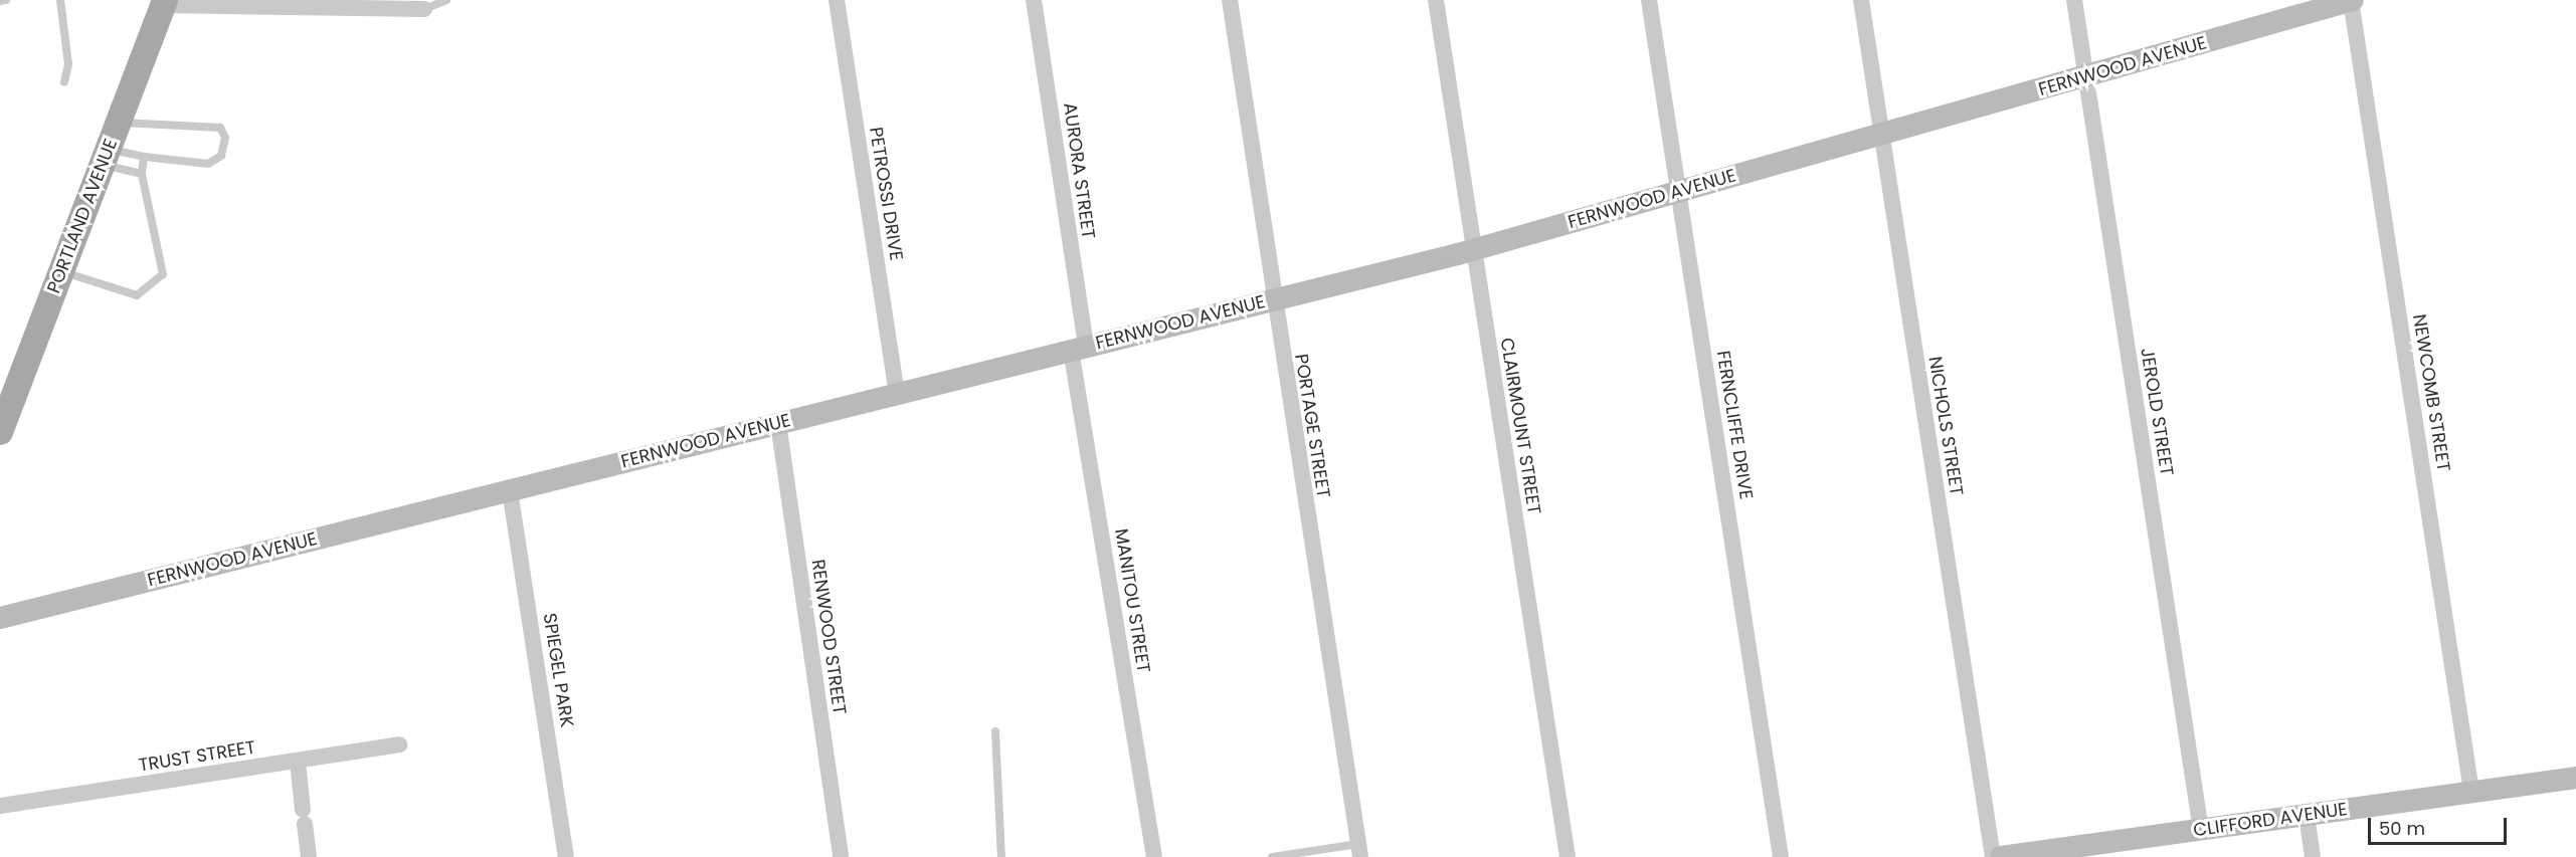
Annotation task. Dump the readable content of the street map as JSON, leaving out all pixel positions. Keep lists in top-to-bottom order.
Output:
{
  "streets": {
    "main road": ["PORTLAND AVENUE"],
    "street": [
      "FERNWOOD AVENUE",
      "AURORA STREET",
      "PETROSSI DRIVE",
      "NEWCOMB STREET",
      "JEROLD STREET",
      "FERNCLIFFE DRIVE",
      "PORTAGE STREET",
      "CLAIRMOUNT STREET",
      "NICHOLS STREET",
      "MANITOU STREET",
      "RENWOOD STREET",
      "SPIEGEL PARK",
      "TRUST STREET",
      "CLIFFORD AVENUE"
    ]
  },
  "crossings": [
    ["FERNWOOD AVENUE", "AURORA STREET"],
    ["FERNWOOD AVENUE", "PETROSSI DRIVE"],
    ["FERNWOOD AVENUE", "NEWCOMB STREET"],
    ["FERNWOOD AVENUE", "JEROLD STREET"],
    ["FERNWOOD AVENUE", "FERNCLIFFE DRIVE"],
    ["FERNWOOD AVENUE", "PORTAGE STREET"],
    ["FERNWOOD AVENUE", "CLAIRMOUNT STREET"],
    ["FERNWOOD AVENUE", "NICHOLS STREET"],
    ["FERNWOOD AVENUE", "MANITOU STREET"],
    ["FERNWOOD AVENUE", "RENWOOD STREET"],
    ["FERNWOOD AVENUE", "SPIEGEL PARK"],
    ["AURORA STREET", "MANITOU STREET"],
    ["NEWCOMB STREET", "CLIFFORD AVENUE"],
    ["JEROLD STREET", "CLIFFORD AVENUE"]
  ],
  "scale_bar": "50 m"
}
